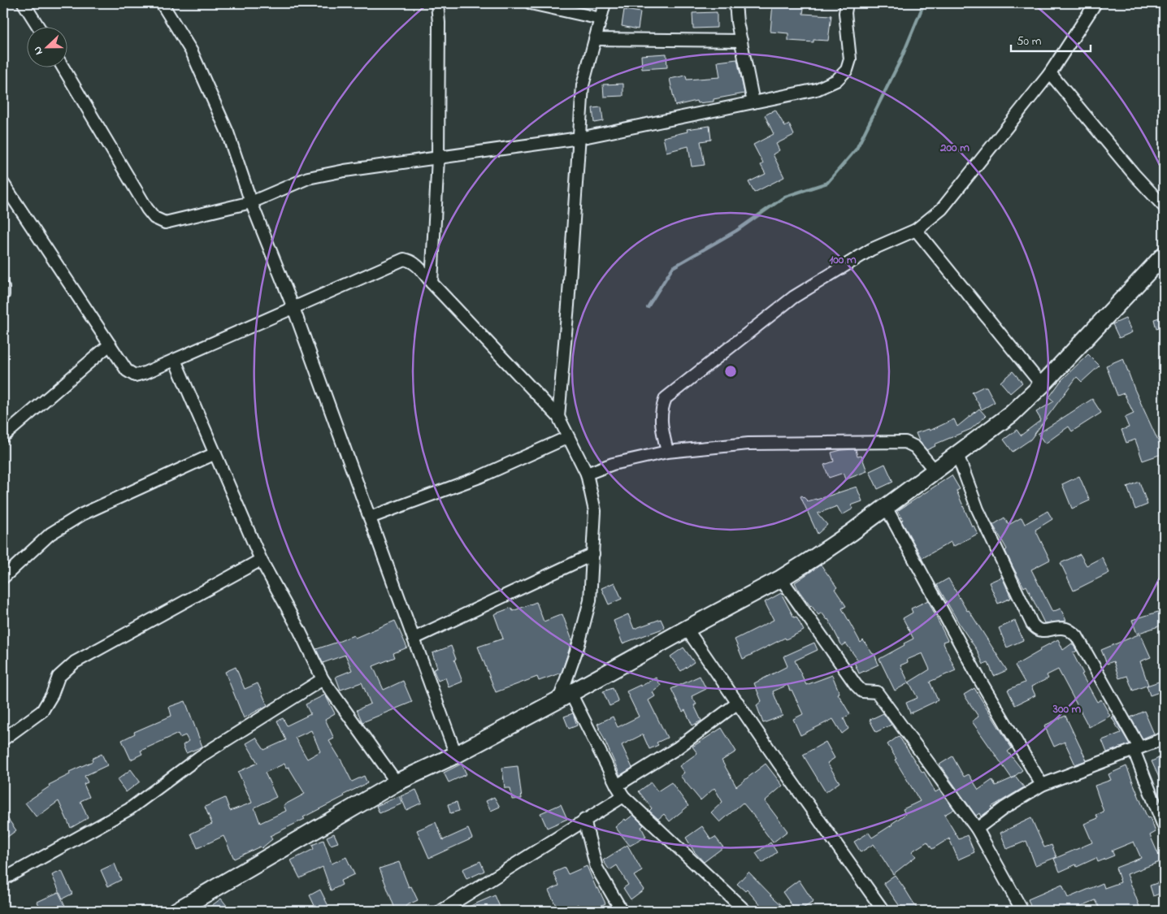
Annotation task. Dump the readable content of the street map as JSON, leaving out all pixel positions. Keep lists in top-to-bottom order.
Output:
{
  "scale_bar": "50 m",
  "north": "left",
  "rings": ["200 m", "100 m", "300 m"]
}
